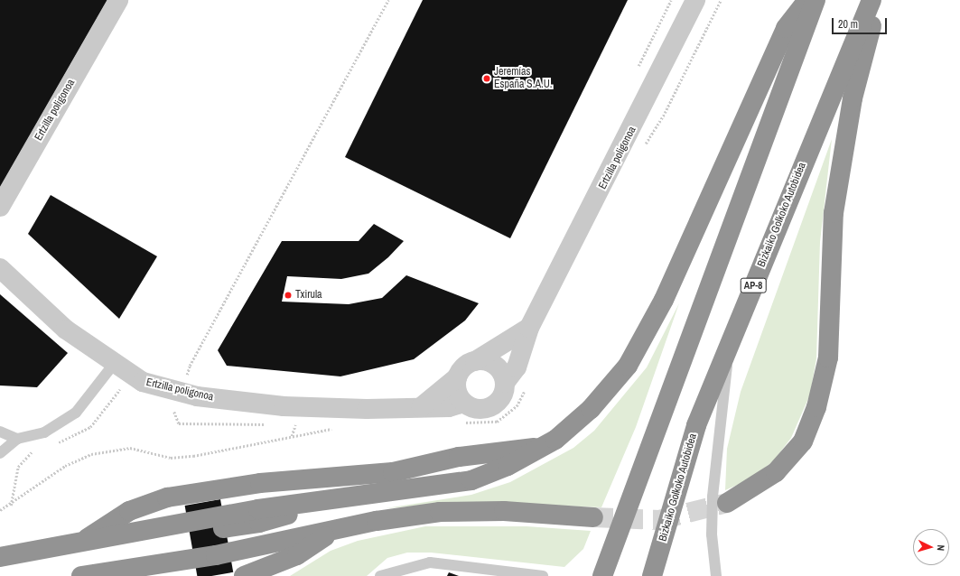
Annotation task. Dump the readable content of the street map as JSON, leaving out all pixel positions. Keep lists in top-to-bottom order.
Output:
{
  "streets": {
    "highway": ["Bizkaiko Golkoko Autobidea", "AP-8"],
    "street": ["Ertzilla poligonoa"]
  },
  "places": ["Jeremías España S.A.U.", "Txirula"],
  "scale_bar": "20 m",
  "north": "right"
}
